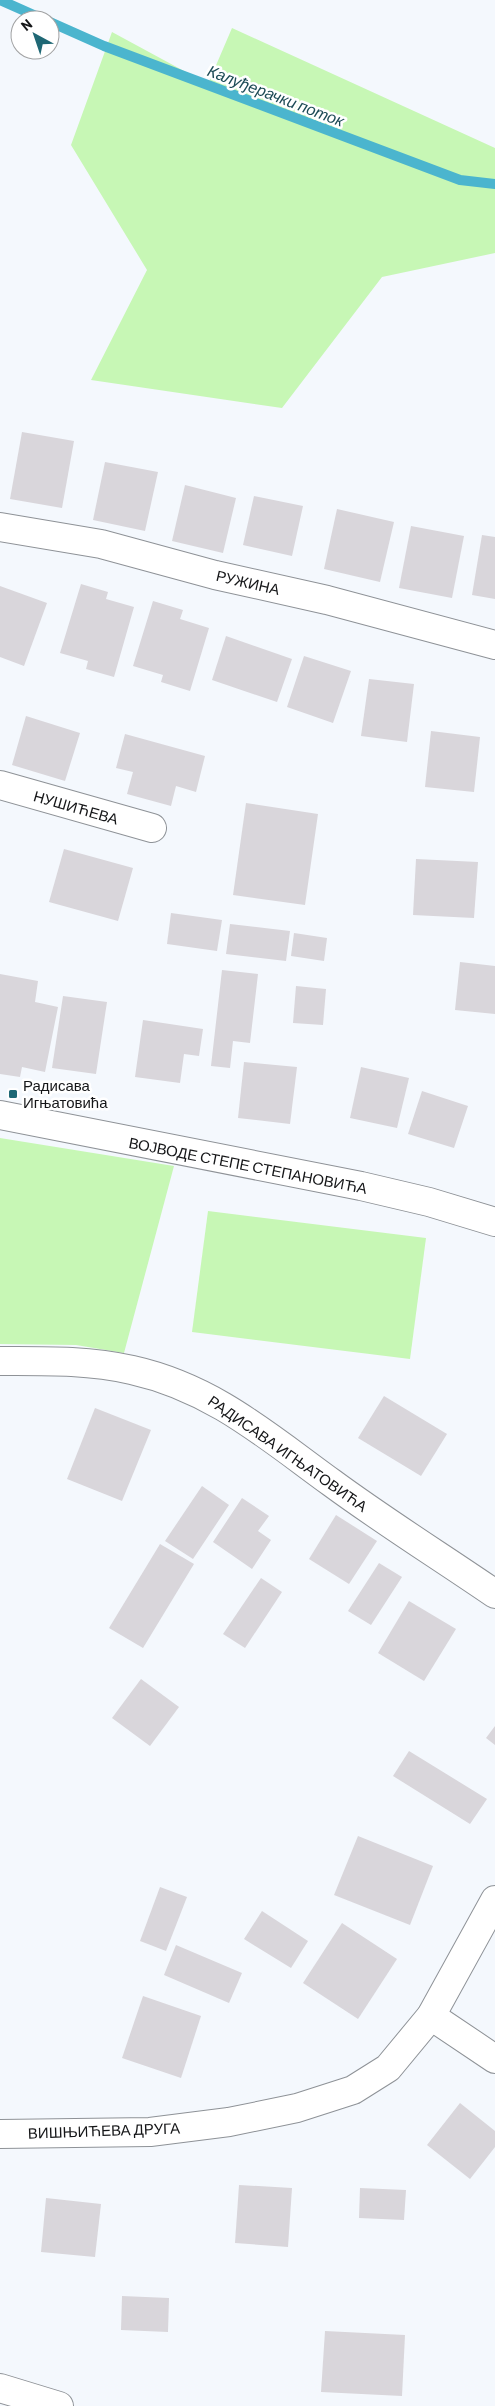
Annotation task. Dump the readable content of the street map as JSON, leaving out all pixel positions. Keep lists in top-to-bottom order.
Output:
{
  "streets": {
    "street": [
      "РУЖИНА",
      "НУШИЋЕВА",
      "ВОЈВОДЕ СТЕПЕ СТЕПАНОВИЋА",
      "РАДИСАВА ИГЊАТОВИЋА",
      "ВИШЊИЋЕВА ДРУГА"
    ]
  },
  "water": ["Калуђерачки поток"],
  "places": {
    "transit": ["Радисава Игњатовића"]
  },
  "north": "top left"
}
